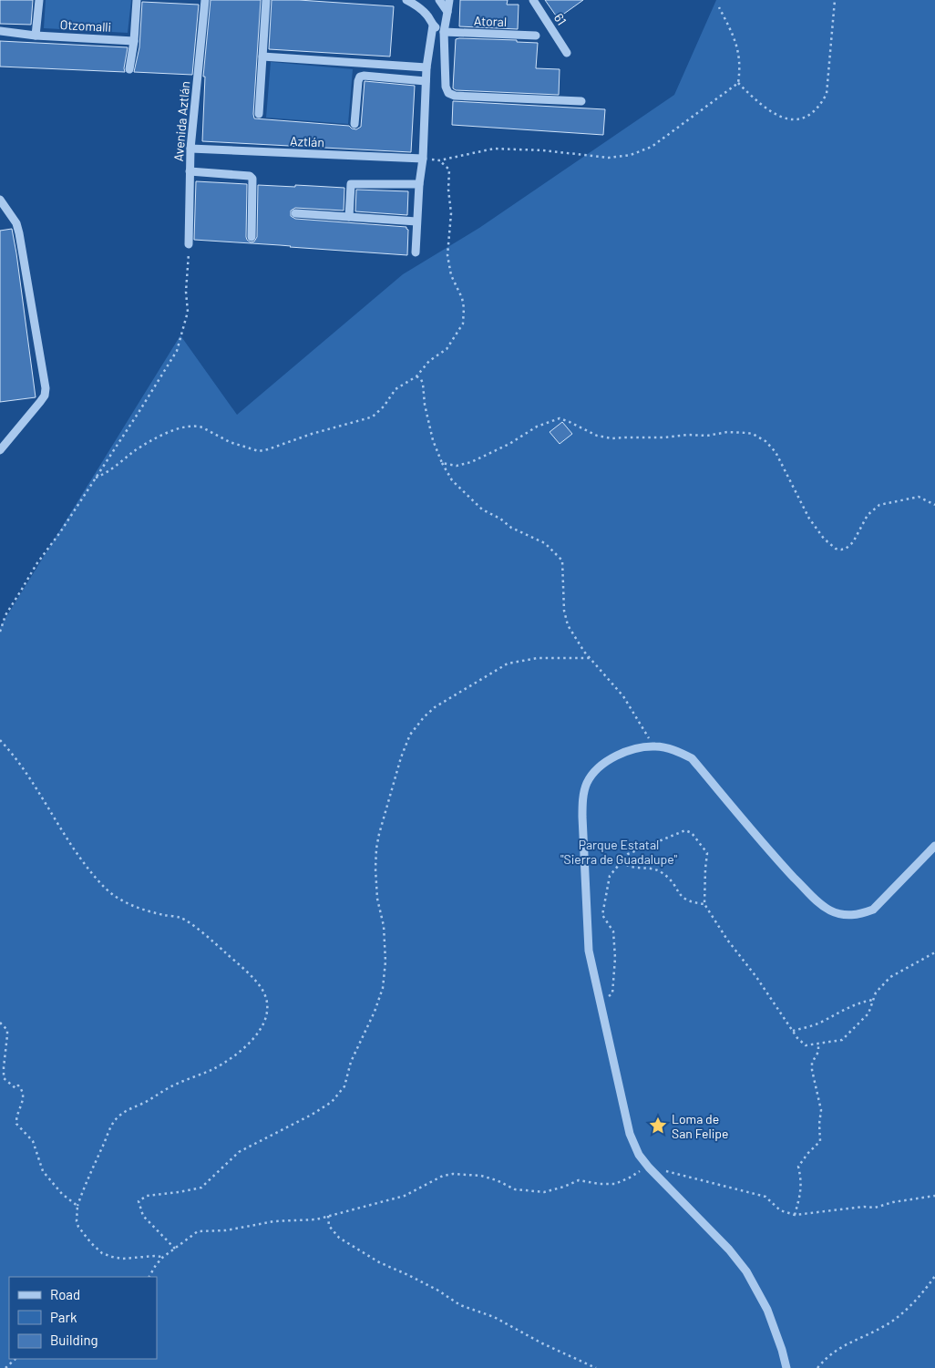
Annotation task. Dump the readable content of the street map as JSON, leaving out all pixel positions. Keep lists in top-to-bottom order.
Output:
{
  "streets": {
    "street": [
      "61",
      "Atoral",
      "Otzomalli",
      "Avenida Aztlán",
      "Aztlán"
    ]
  },
  "crossings": [
    ["Avenida Aztlán", "Aztlán"]
  ],
  "parks": ["Parque Estatal \"Sierra de Guadalupe\""],
  "places": {
    "place": ["Loma de San Felipe"]
  },
  "legend": ["Road", "Park", "Building"]
}
